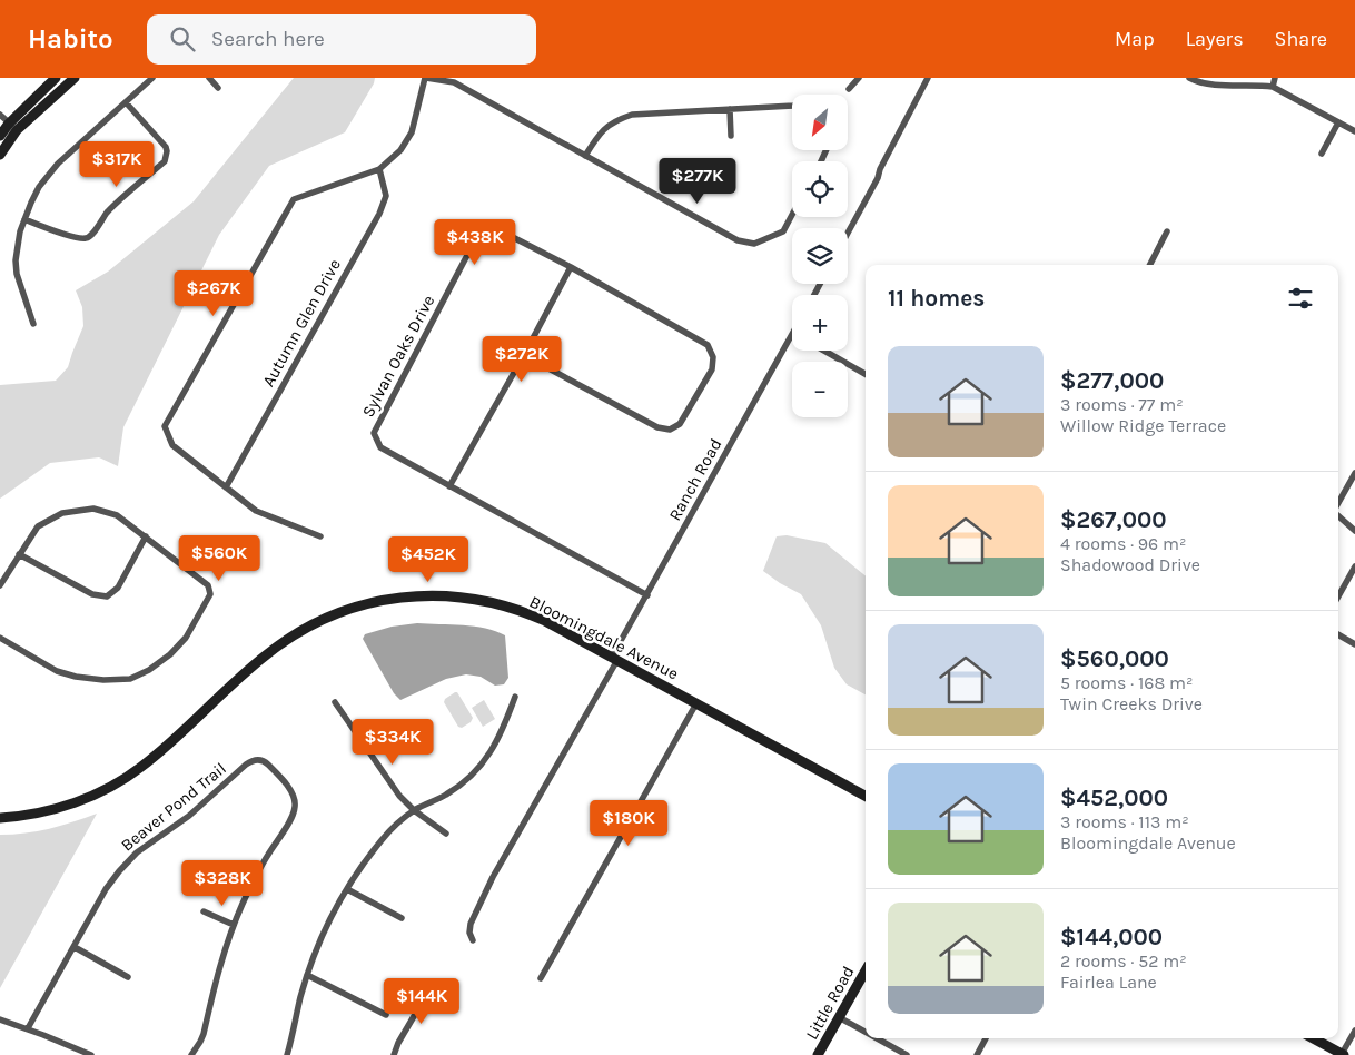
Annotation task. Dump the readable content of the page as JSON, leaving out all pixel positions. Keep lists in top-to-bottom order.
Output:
{
  "streets": {
    "street": [
      "Autumn Glen Drive",
      "Sylvan Oaks Drive",
      "Ranch Road",
      "Bloomingdale Avenue",
      "Beaver Pond Trail",
      "Little Road"
    ]
  },
  "crossings": [
    ["Sylvan Oaks Drive", "Ranch Road"],
    ["Ranch Road", "Bloomingdale Avenue"]
  ],
  "north": "bottom left",
  "page": {
    "header": "Habito",
    "search": "Search here",
    "nav": ["Map", "Layers", "Share"],
    "map_buttons": ["+", "−"],
    "price": [
      "$317K",
      "$277K",
      "$438K",
      "$267K",
      "$272K",
      "$560K",
      "$452K",
      "$334K",
      "$180K",
      "$328K",
      "$144K"
    ],
    "heading": "11 homes",
    "list": [
      {
        "name": "$277,000",
        "note": "3 rooms · 77 m² · Willow Ridge Terrace"
      },
      {
        "name": "$267,000",
        "note": "4 rooms · 96 m² · Shadowood Drive"
      },
      {
        "name": "$560,000",
        "note": "5 rooms · 168 m² · Twin Creeks Drive"
      },
      {
        "name": "$452,000",
        "note": "3 rooms · 113 m² · Bloomingdale Avenue"
      },
      {
        "name": "$144,000",
        "note": "2 rooms · 52 m² · Fairlea Lane"
      }
    ]
  }
}
